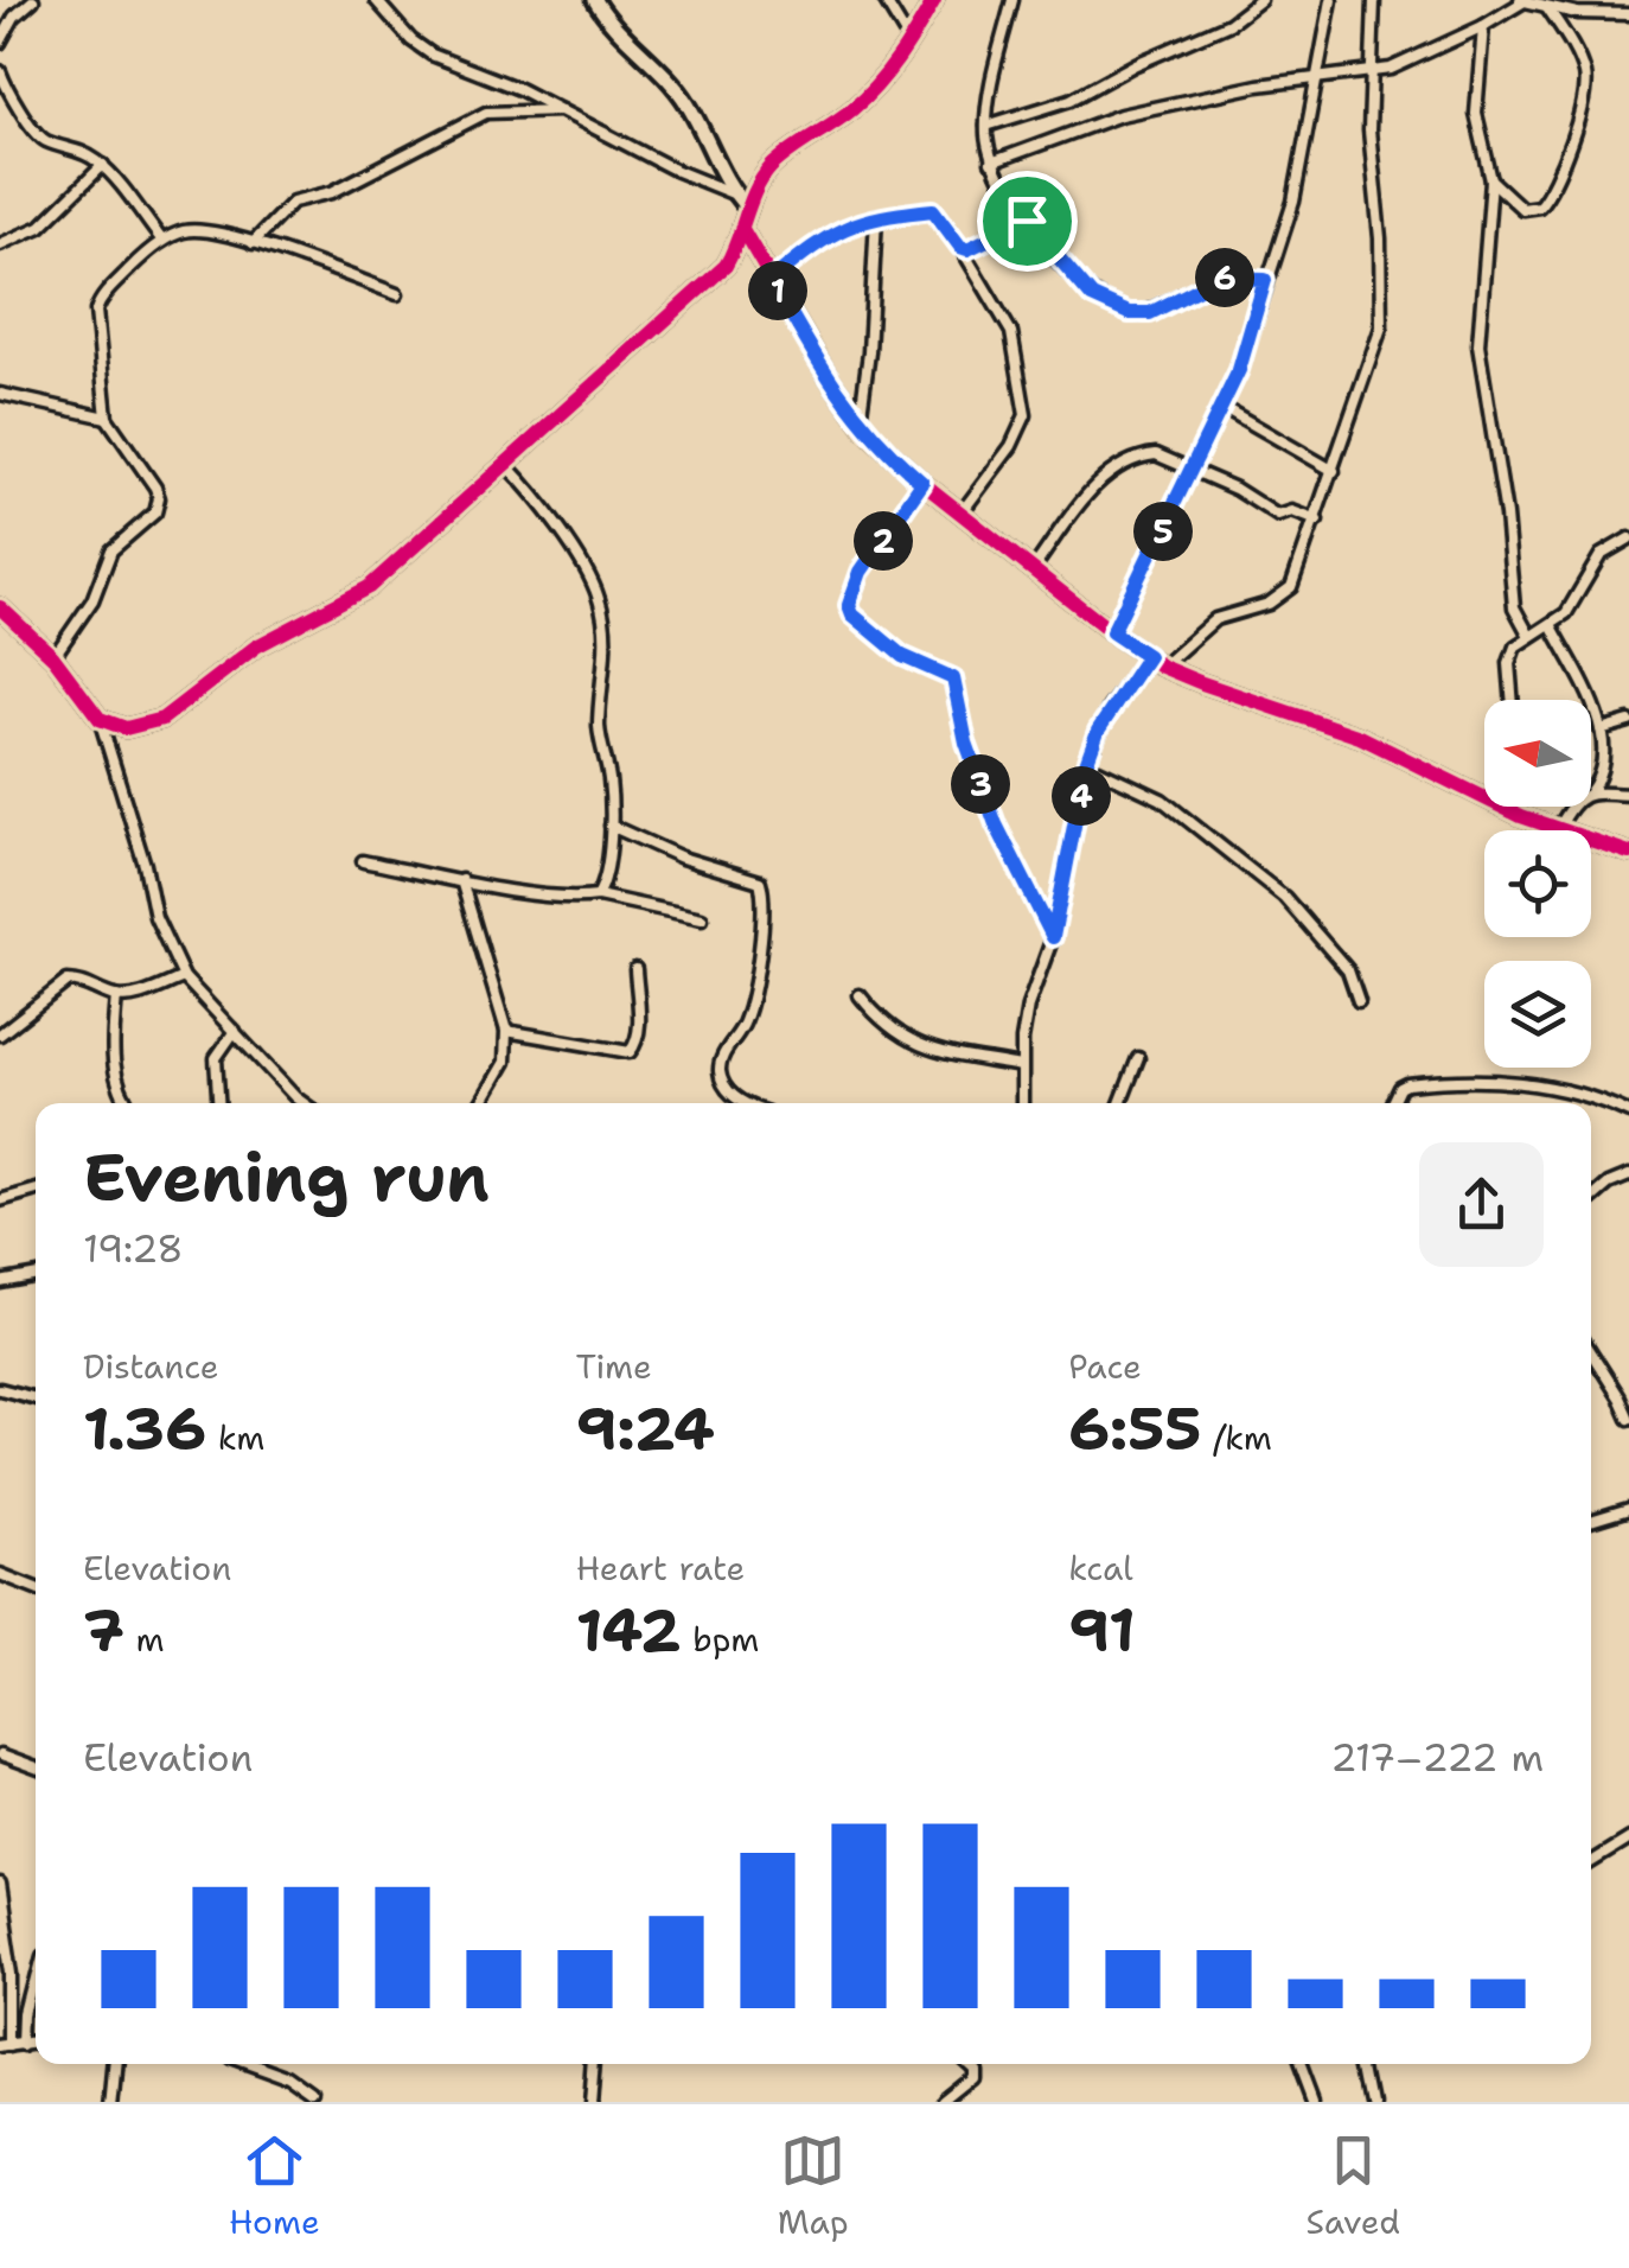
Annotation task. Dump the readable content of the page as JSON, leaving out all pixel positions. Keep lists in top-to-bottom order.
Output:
{
  "north": "left",
  "page": {
    "pins": [
      "6",
      "1",
      "5",
      "2",
      "3",
      "4"
    ],
    "heading": ["Evening run", "19:28"],
    "stats": [
      ["Distance", "1.36 km"],
      ["Time", "9:24"],
      ["Pace", "6:55 /km"],
      ["Elevation", "7 m"],
      ["Heart rate", "142 bpm"],
      ["kcal", "91"]
    ],
    "chart": ["Elevation", "217–222 m"],
    "tabs": ["Home", "Map", "Saved"]
  }
}
